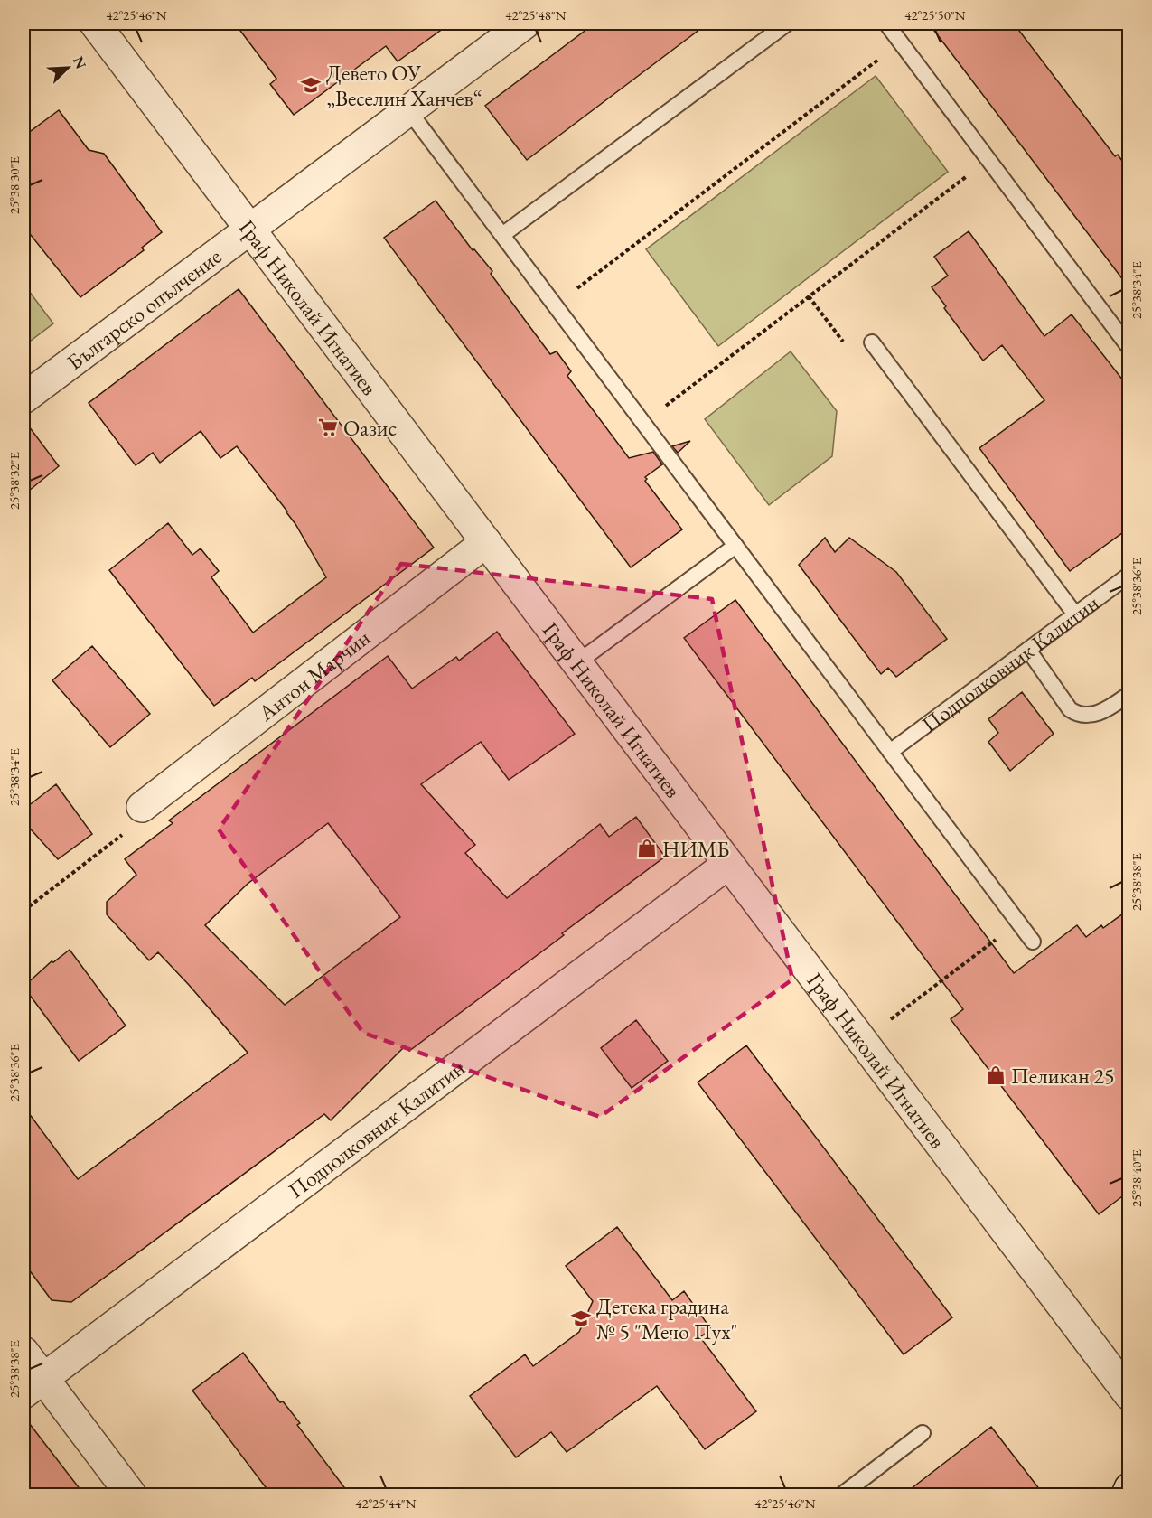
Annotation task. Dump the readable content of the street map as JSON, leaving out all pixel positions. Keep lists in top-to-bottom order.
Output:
{
  "streets": {
    "street": [
      "Граф Николай Игнатиев",
      "Българско опълчение",
      "Подполковник Калитин",
      "Антон Марчин"
    ]
  },
  "crossings": [
    ["Граф Николай Игнатиев", "Българско опълчение"],
    ["Граф Николай Игнатиев", "Подполковник Калитин"],
    ["Граф Николай Игнатиев", "Антон Марчин"]
  ],
  "places": {
    "school or university": ["Девето ОУ „Веселин Ханчев“", "Детска градина № 5 \"Мечо Пух\""],
    "supermarket": ["Оазис"],
    "shop": ["НИМБ", "Пеликан 25"]
  },
  "north": "top right",
  "coordinates": [
    "42°25'46\"N",
    "42°25'48\"N",
    "42°25'50\"N",
    "25°38'30\"E",
    "25°38'34\"E",
    "25°38'32\"E",
    "25°38'36\"E",
    "25°38'38\"E",
    "25°38'40\"E",
    "42°25'44\"N"
  ]
}
